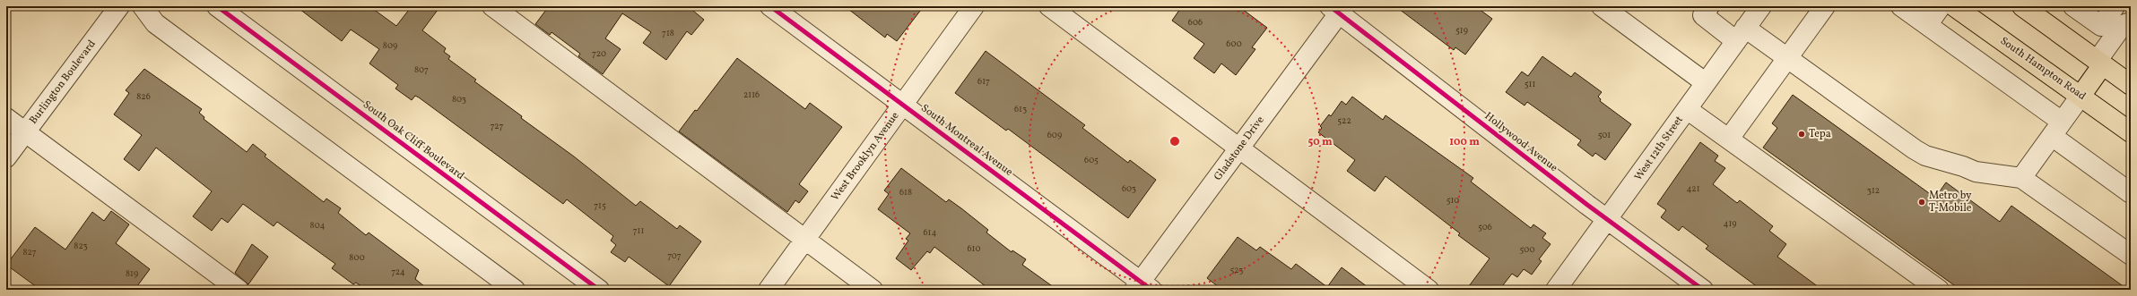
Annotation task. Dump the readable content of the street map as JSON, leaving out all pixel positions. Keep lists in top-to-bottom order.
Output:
{
  "streets": {
    "main road": ["South Hampton Road"],
    "street": [
      "Burlington Boulevard",
      "South Oak Cliff Boulevard",
      "South Montreal Avenue",
      "Hollywood Avenue",
      "Gladstone Drive",
      "West 12th Street",
      "West Brooklyn Avenue"
    ]
  },
  "crossings": [
    ["South Montreal Avenue", "Gladstone Drive"],
    ["South Montreal Avenue", "West Brooklyn Avenue"],
    ["Hollywood Avenue", "Gladstone Drive"],
    ["Hollywood Avenue", "West 12th Street"]
  ],
  "places": ["Tepa", "Metro by T-Mobile"],
  "house_numbers": [
    "606",
    "519",
    "718",
    "600",
    "809",
    "720",
    "807",
    "617",
    "511",
    "2116",
    "826",
    "803",
    "613",
    "522",
    "727",
    "609",
    "501",
    "605",
    "603",
    "421",
    "312",
    "618",
    "510",
    "715",
    "419",
    "804",
    "506",
    "711",
    "614",
    "823",
    "610",
    "500",
    "827",
    "707",
    "800",
    "523",
    "724",
    "819"
  ],
  "rings": ["50 m", "100 m"]
}
